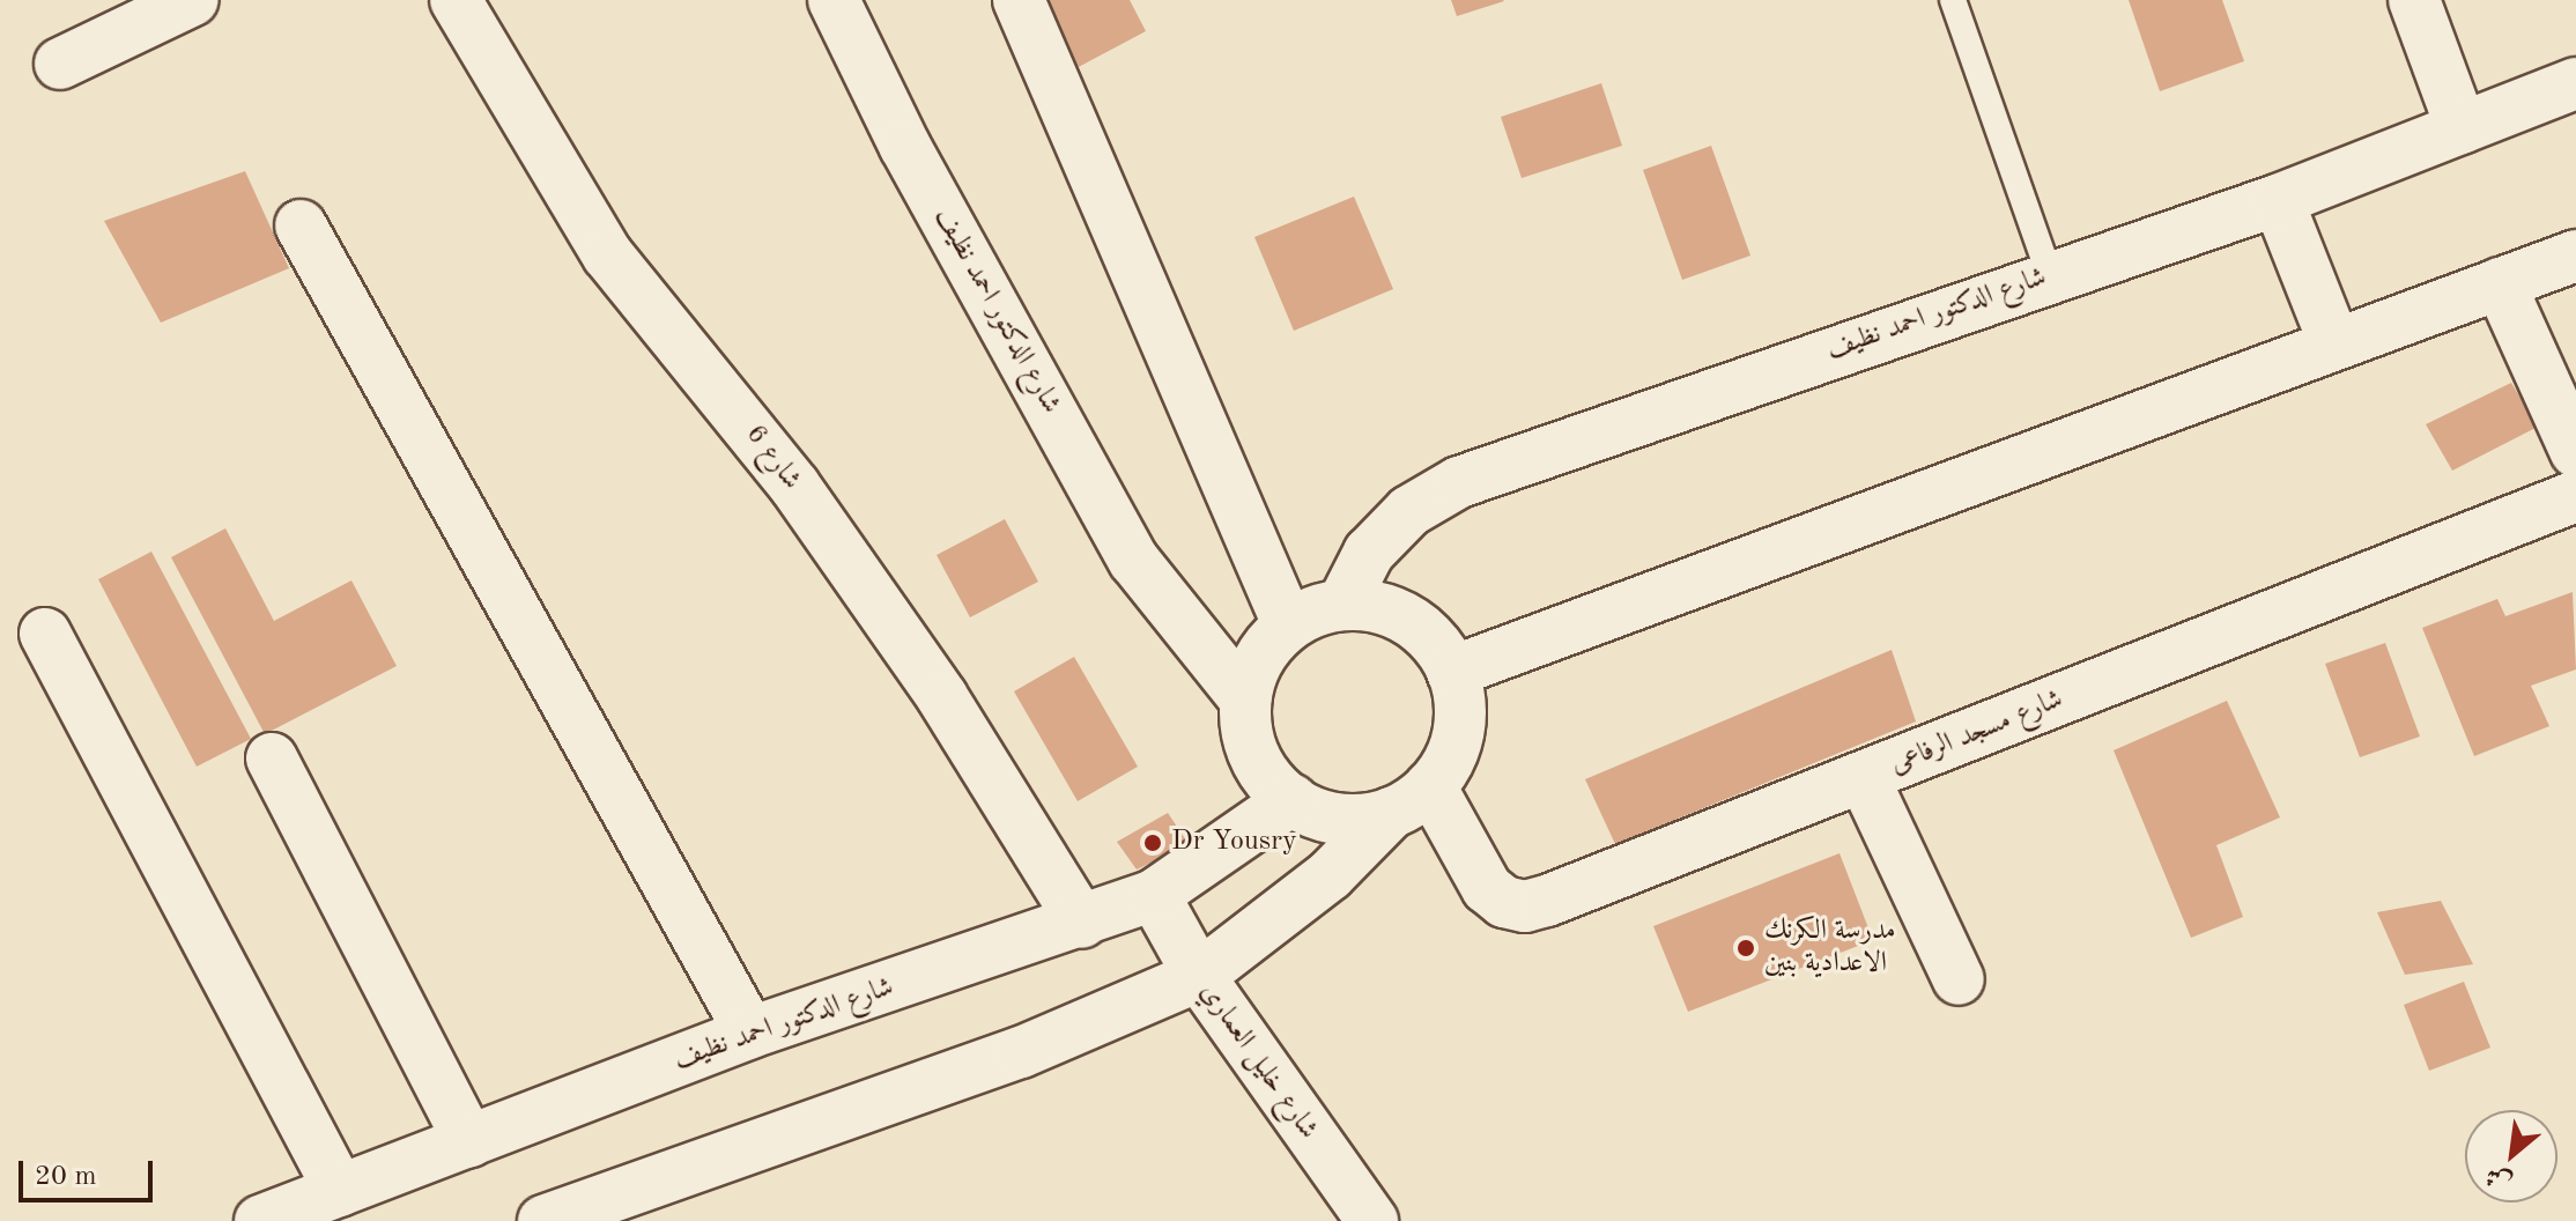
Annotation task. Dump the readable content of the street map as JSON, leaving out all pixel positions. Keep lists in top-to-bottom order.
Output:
{
  "streets": {
    "street": [
      "شارع الدكتور احمد نظيف",
      "شارع 6",
      "شارع مسجد الرفاعى",
      "شارع خليل العماري"
    ]
  },
  "crossings": [
    ["شارع الدكتور احمد نظيف", "شارع 6"],
    ["شارع الدكتور احمد نظيف", "شارع مسجد الرفاعى"],
    ["شارع الدكتور احمد نظيف", "شارع خليل العماري"]
  ],
  "places": ["Dr Yousry", "مدرسة الكرنك الاعدادية بنين"],
  "scale_bar": "20 m",
  "north": "bottom left"
}
